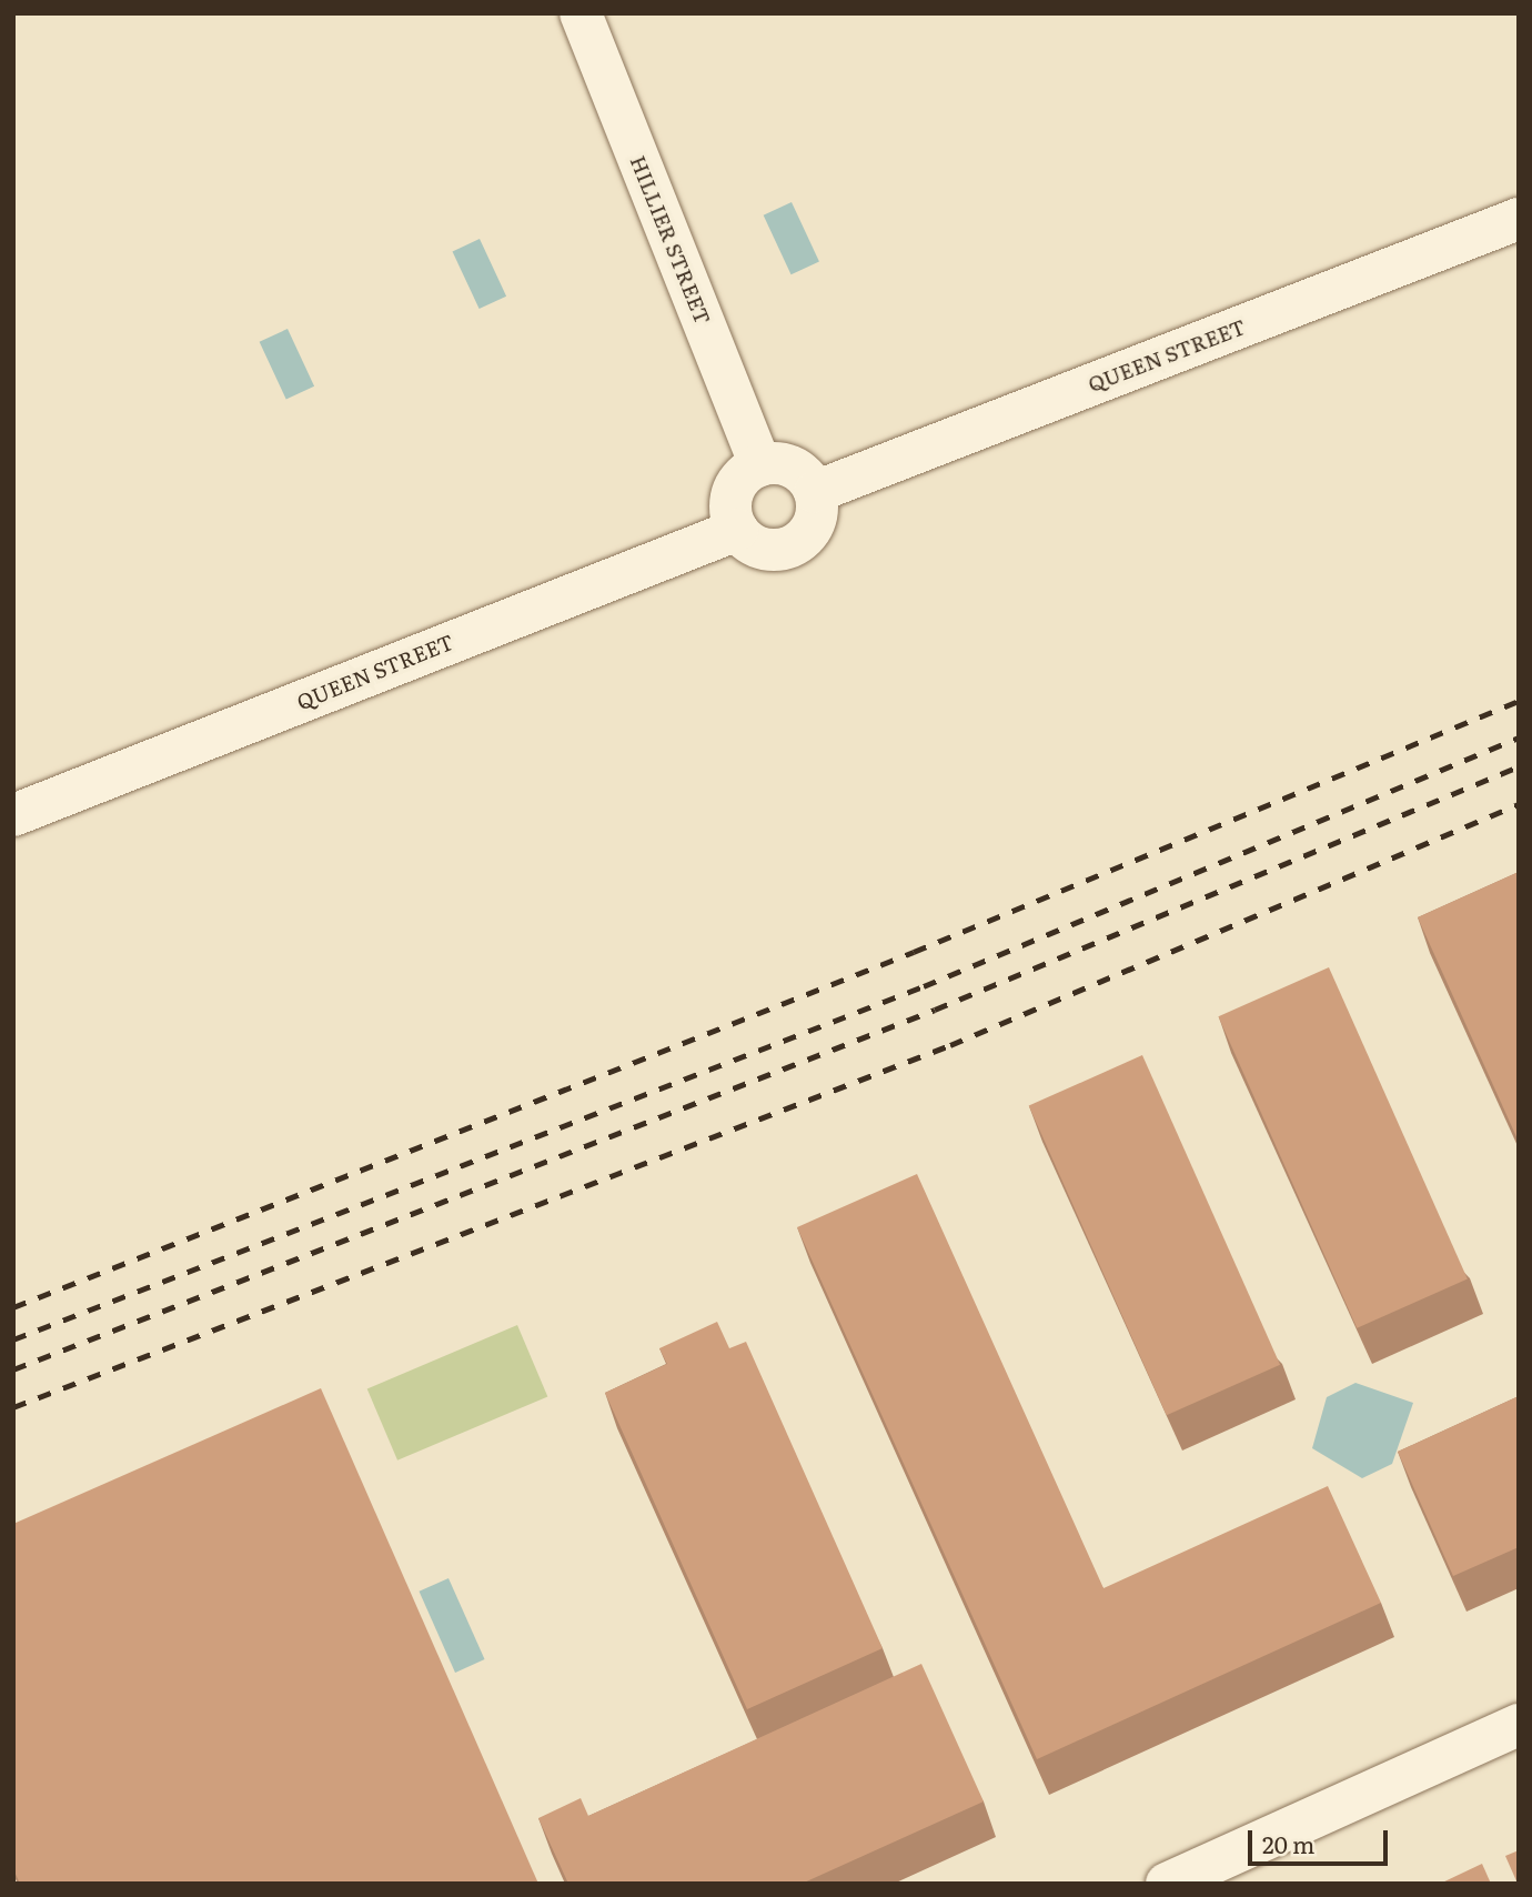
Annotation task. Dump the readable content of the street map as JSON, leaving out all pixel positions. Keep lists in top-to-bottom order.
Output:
{
  "streets": {
    "street": ["HILLIER STREET", "QUEEN STREET"]
  },
  "crossings": [
    ["HILLIER STREET", "QUEEN STREET"]
  ],
  "scale_bar": "20 m"
}
